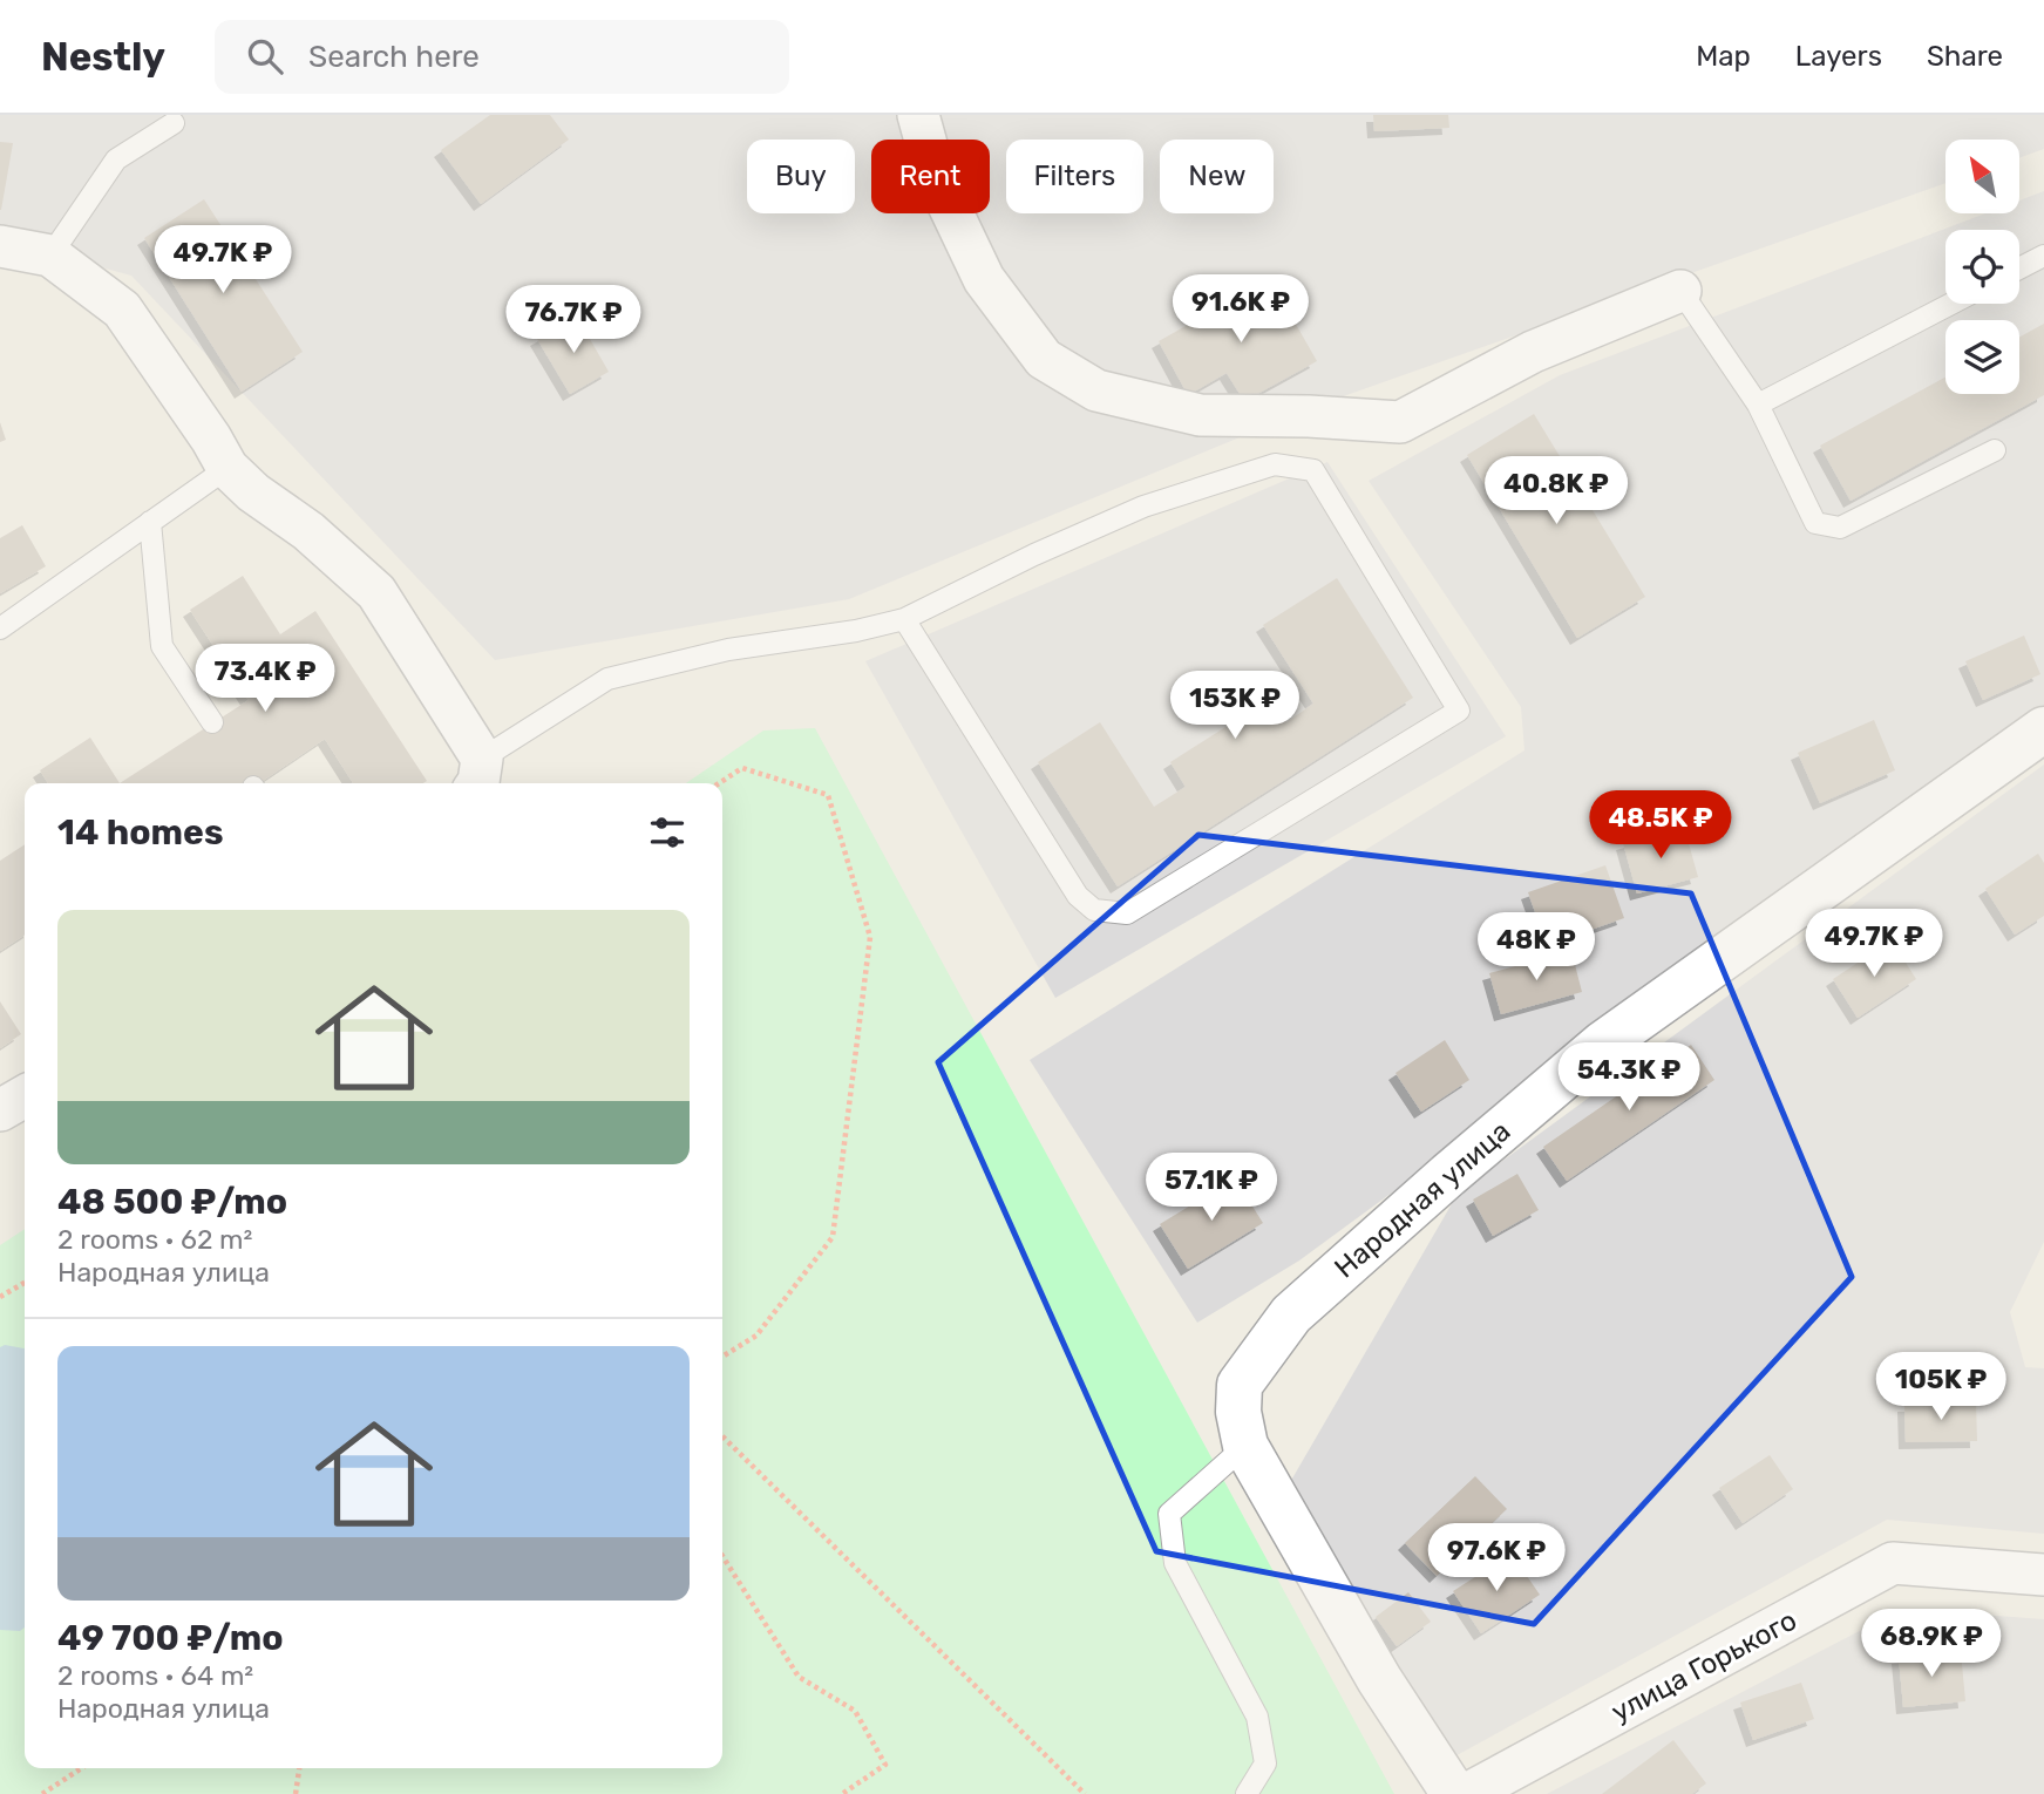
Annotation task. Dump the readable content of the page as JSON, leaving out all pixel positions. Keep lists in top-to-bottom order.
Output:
{
  "streets": {
    "street": ["Народная улица", "улица Горького"]
  },
  "north": "top left",
  "page": {
    "header": "Nestly",
    "search": "Search here",
    "nav": ["Map", "Layers", "Share"],
    "chip": [
      "Buy",
      "Rent",
      "Filters",
      "New"
    ],
    "price": [
      "49.7K ₽",
      "91.6K ₽",
      "76.7K ₽",
      "40.8K ₽",
      "73.4K ₽",
      "153K ₽",
      "48.5K ₽",
      "49.7K ₽",
      "48K ₽",
      "54.3K ₽",
      "57.1K ₽",
      "105K ₽",
      "97.6K ₽",
      "68.9K ₽"
    ],
    "heading": "14 homes",
    "list": [
      {
        "name": "48 500 ₽/mo",
        "note": "2 rooms · 62 m² · Народная улица"
      },
      {
        "name": "49 700 ₽/mo",
        "note": "2 rooms · 64 m² · Народная улица"
      }
    ]
  }
}
